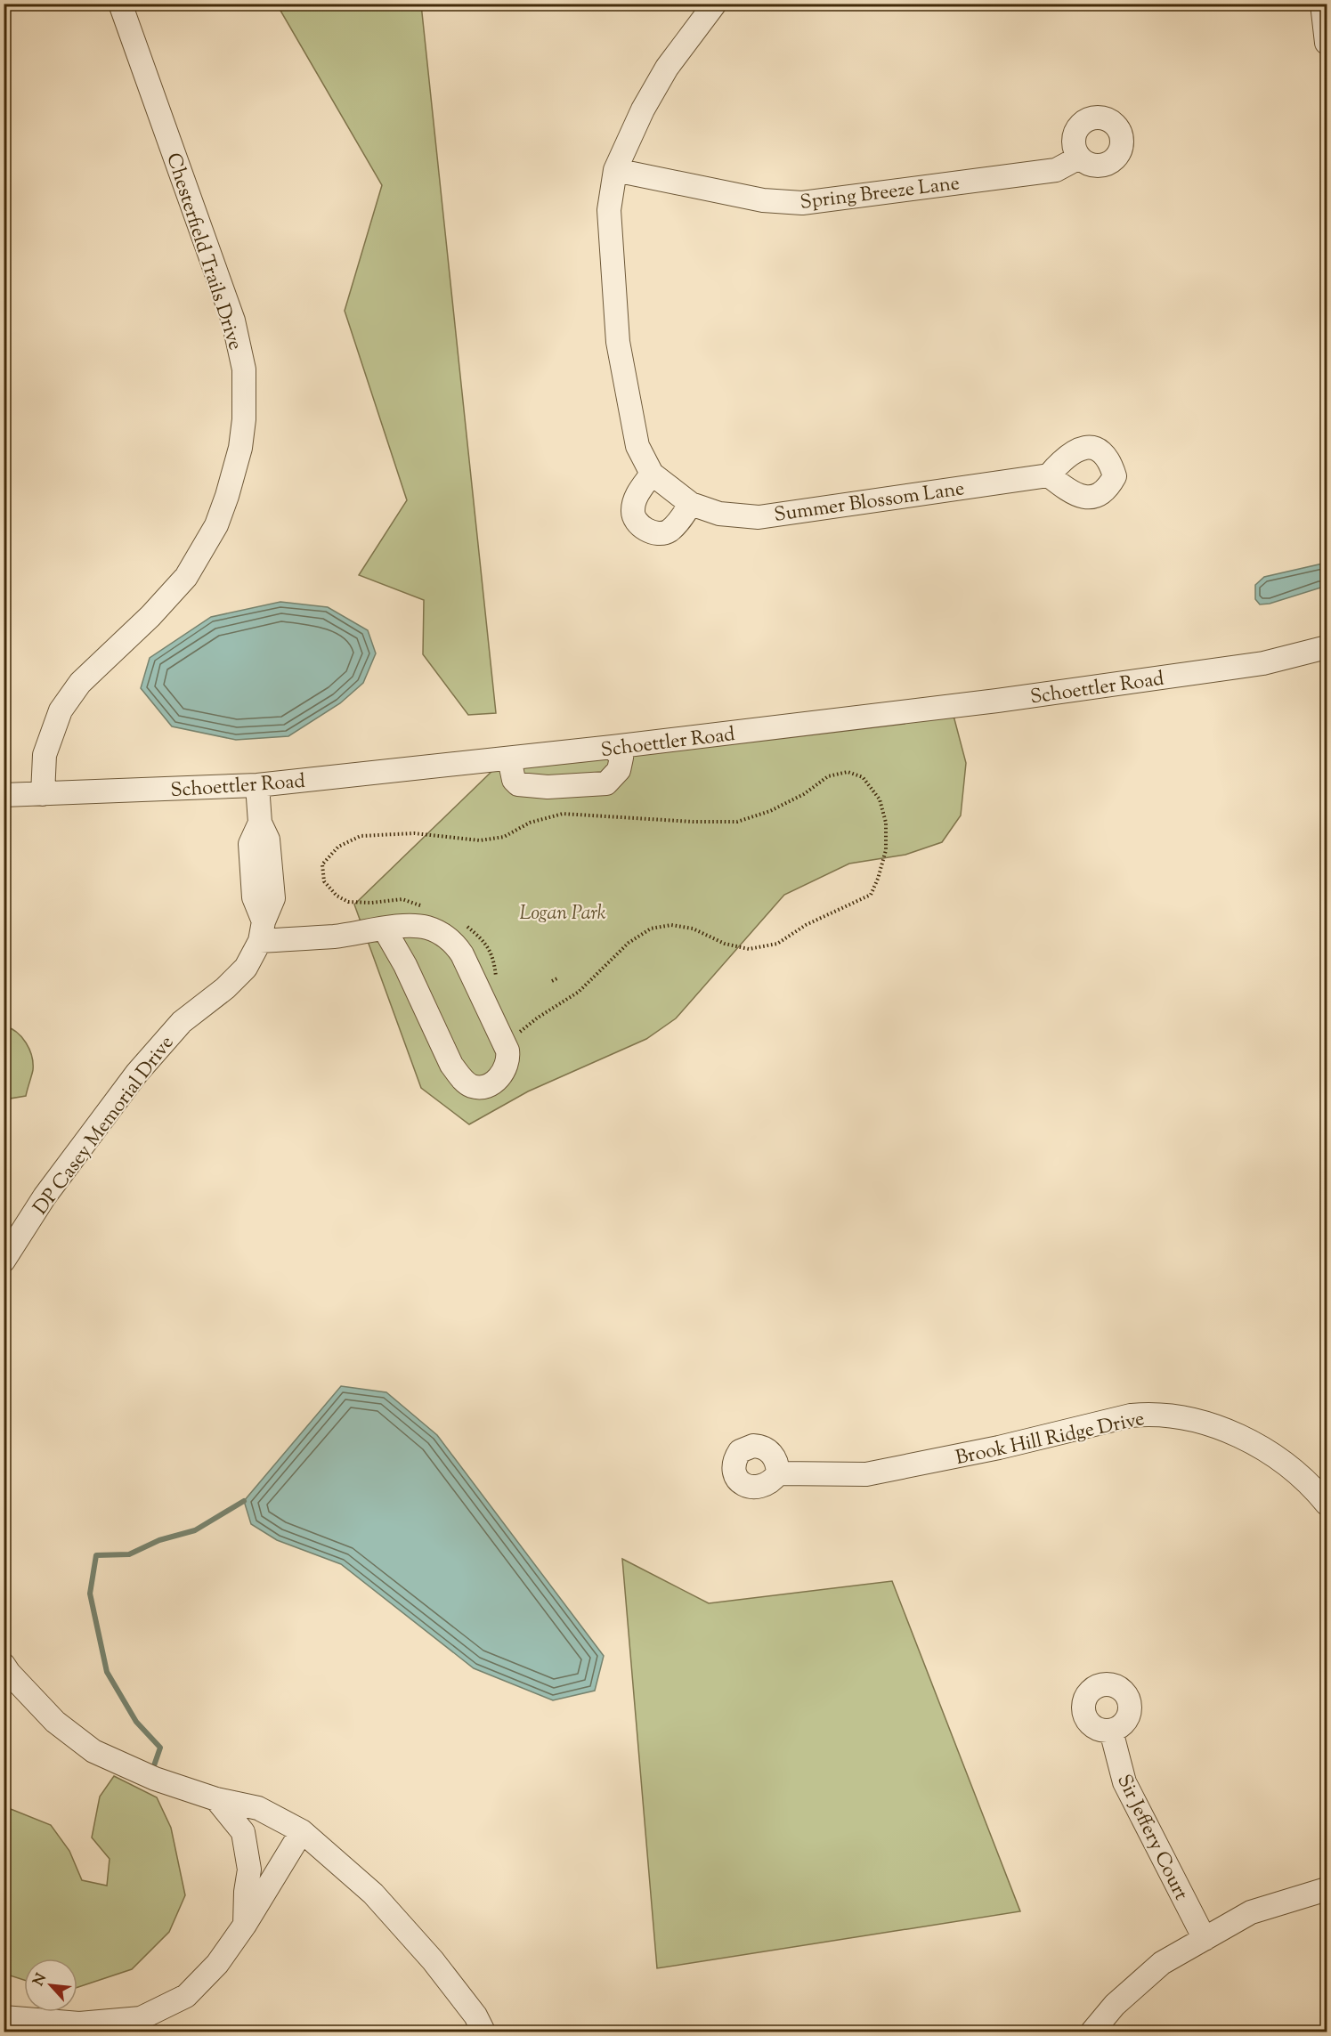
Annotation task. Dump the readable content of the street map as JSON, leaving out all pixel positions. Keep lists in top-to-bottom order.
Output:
{
  "streets": {
    "street": [
      "Spring Breeze Lane",
      "Chesterfield Trails Drive",
      "Summer Blossom Lane",
      "Schoettler Road",
      "DP Casey Memorial Drive",
      "Brook Hill Ridge Drive",
      "Sir Jeffery Court"
    ]
  },
  "crossings": [
    ["Spring Breeze Lane", "Summer Blossom Lane"],
    ["Chesterfield Trails Drive", "Schoettler Road"]
  ],
  "parks": ["Logan Park"],
  "north": "top left"
}
